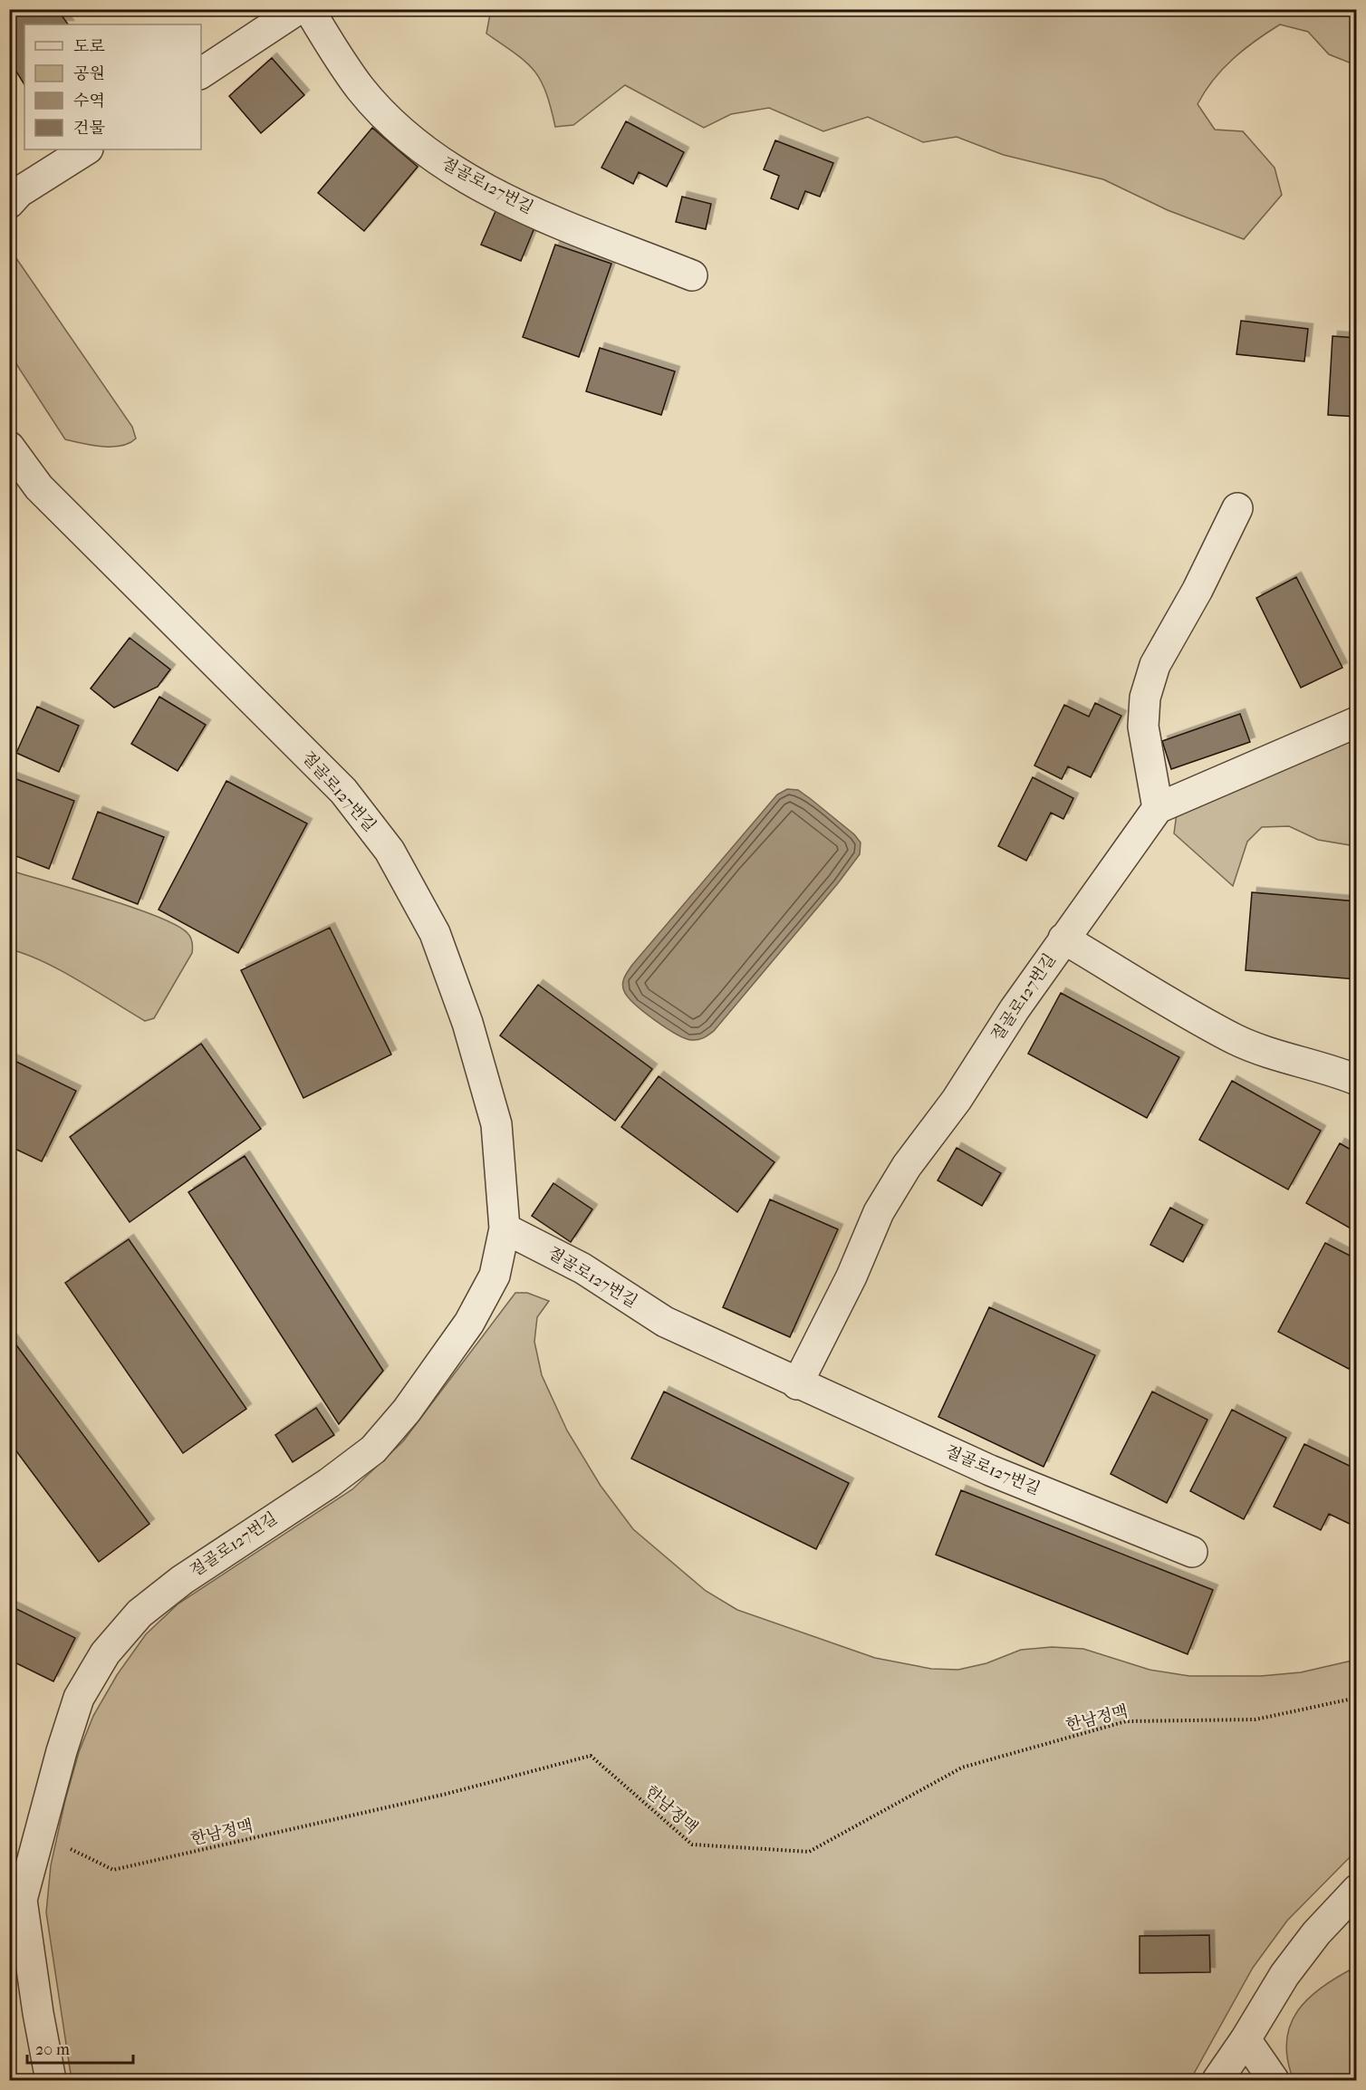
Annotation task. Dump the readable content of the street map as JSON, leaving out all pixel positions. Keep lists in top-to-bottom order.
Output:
{
  "streets": {
    "street": ["절골로127번길"],
    "path": ["한남정맥"]
  },
  "crossings": [
    ["절골로127번길", "한남정맥"]
  ],
  "legend": [
    "도로",
    "공원",
    "수역",
    "건물"
  ],
  "scale_bar": "20 m"
}
